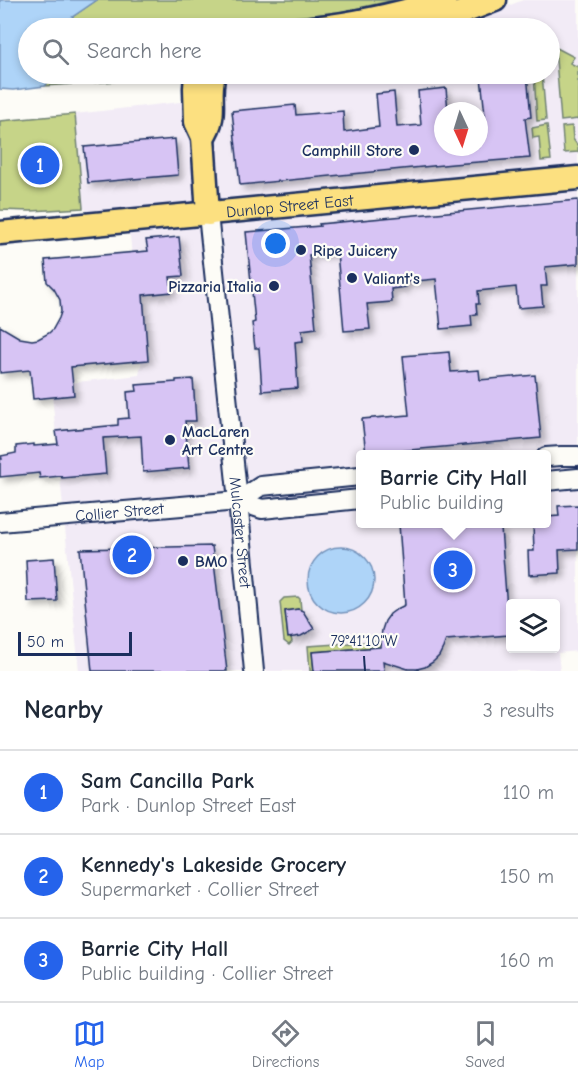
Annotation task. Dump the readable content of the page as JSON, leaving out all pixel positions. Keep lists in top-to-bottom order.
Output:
{
  "streets": {
    "main road": ["Dunlop Street East"],
    "street": ["Collier Street", "Mulcaster Street"]
  },
  "crossings": [
    ["Dunlop Street East", "Mulcaster Street"],
    ["Collier Street", "Mulcaster Street"]
  ],
  "places": [
    "Camphill Store",
    "Ripe Juicery",
    "Valiant's",
    "Pizzaria Italia",
    "MacLaren Art Centre",
    "BMO"
  ],
  "scale_bar": "50 m",
  "north": "bottom",
  "page": {
    "search": "Search here",
    "pins": ["1", "2", "3"],
    "popup": ["Barrie City Hall", "Public building"],
    "scale": "50 m",
    "heading": ["Nearby", "3 results"],
    "list": [
      {
        "mark": "1",
        "name": "Sam Cancilla Park",
        "note": "Park · Dunlop Street East",
        "value": "110 m"
      },
      {
        "mark": "2",
        "name": "Kennedy's Lakeside Grocery",
        "note": "Supermarket · Collier Street",
        "value": "150 m"
      },
      {
        "mark": "3",
        "name": "Barrie City Hall",
        "note": "Public building · Collier Street",
        "value": "160 m"
      }
    ],
    "nav": ["Map", "Directions", "Saved"]
  },
  "coordinates": ["79°41'10\"W"]
}
